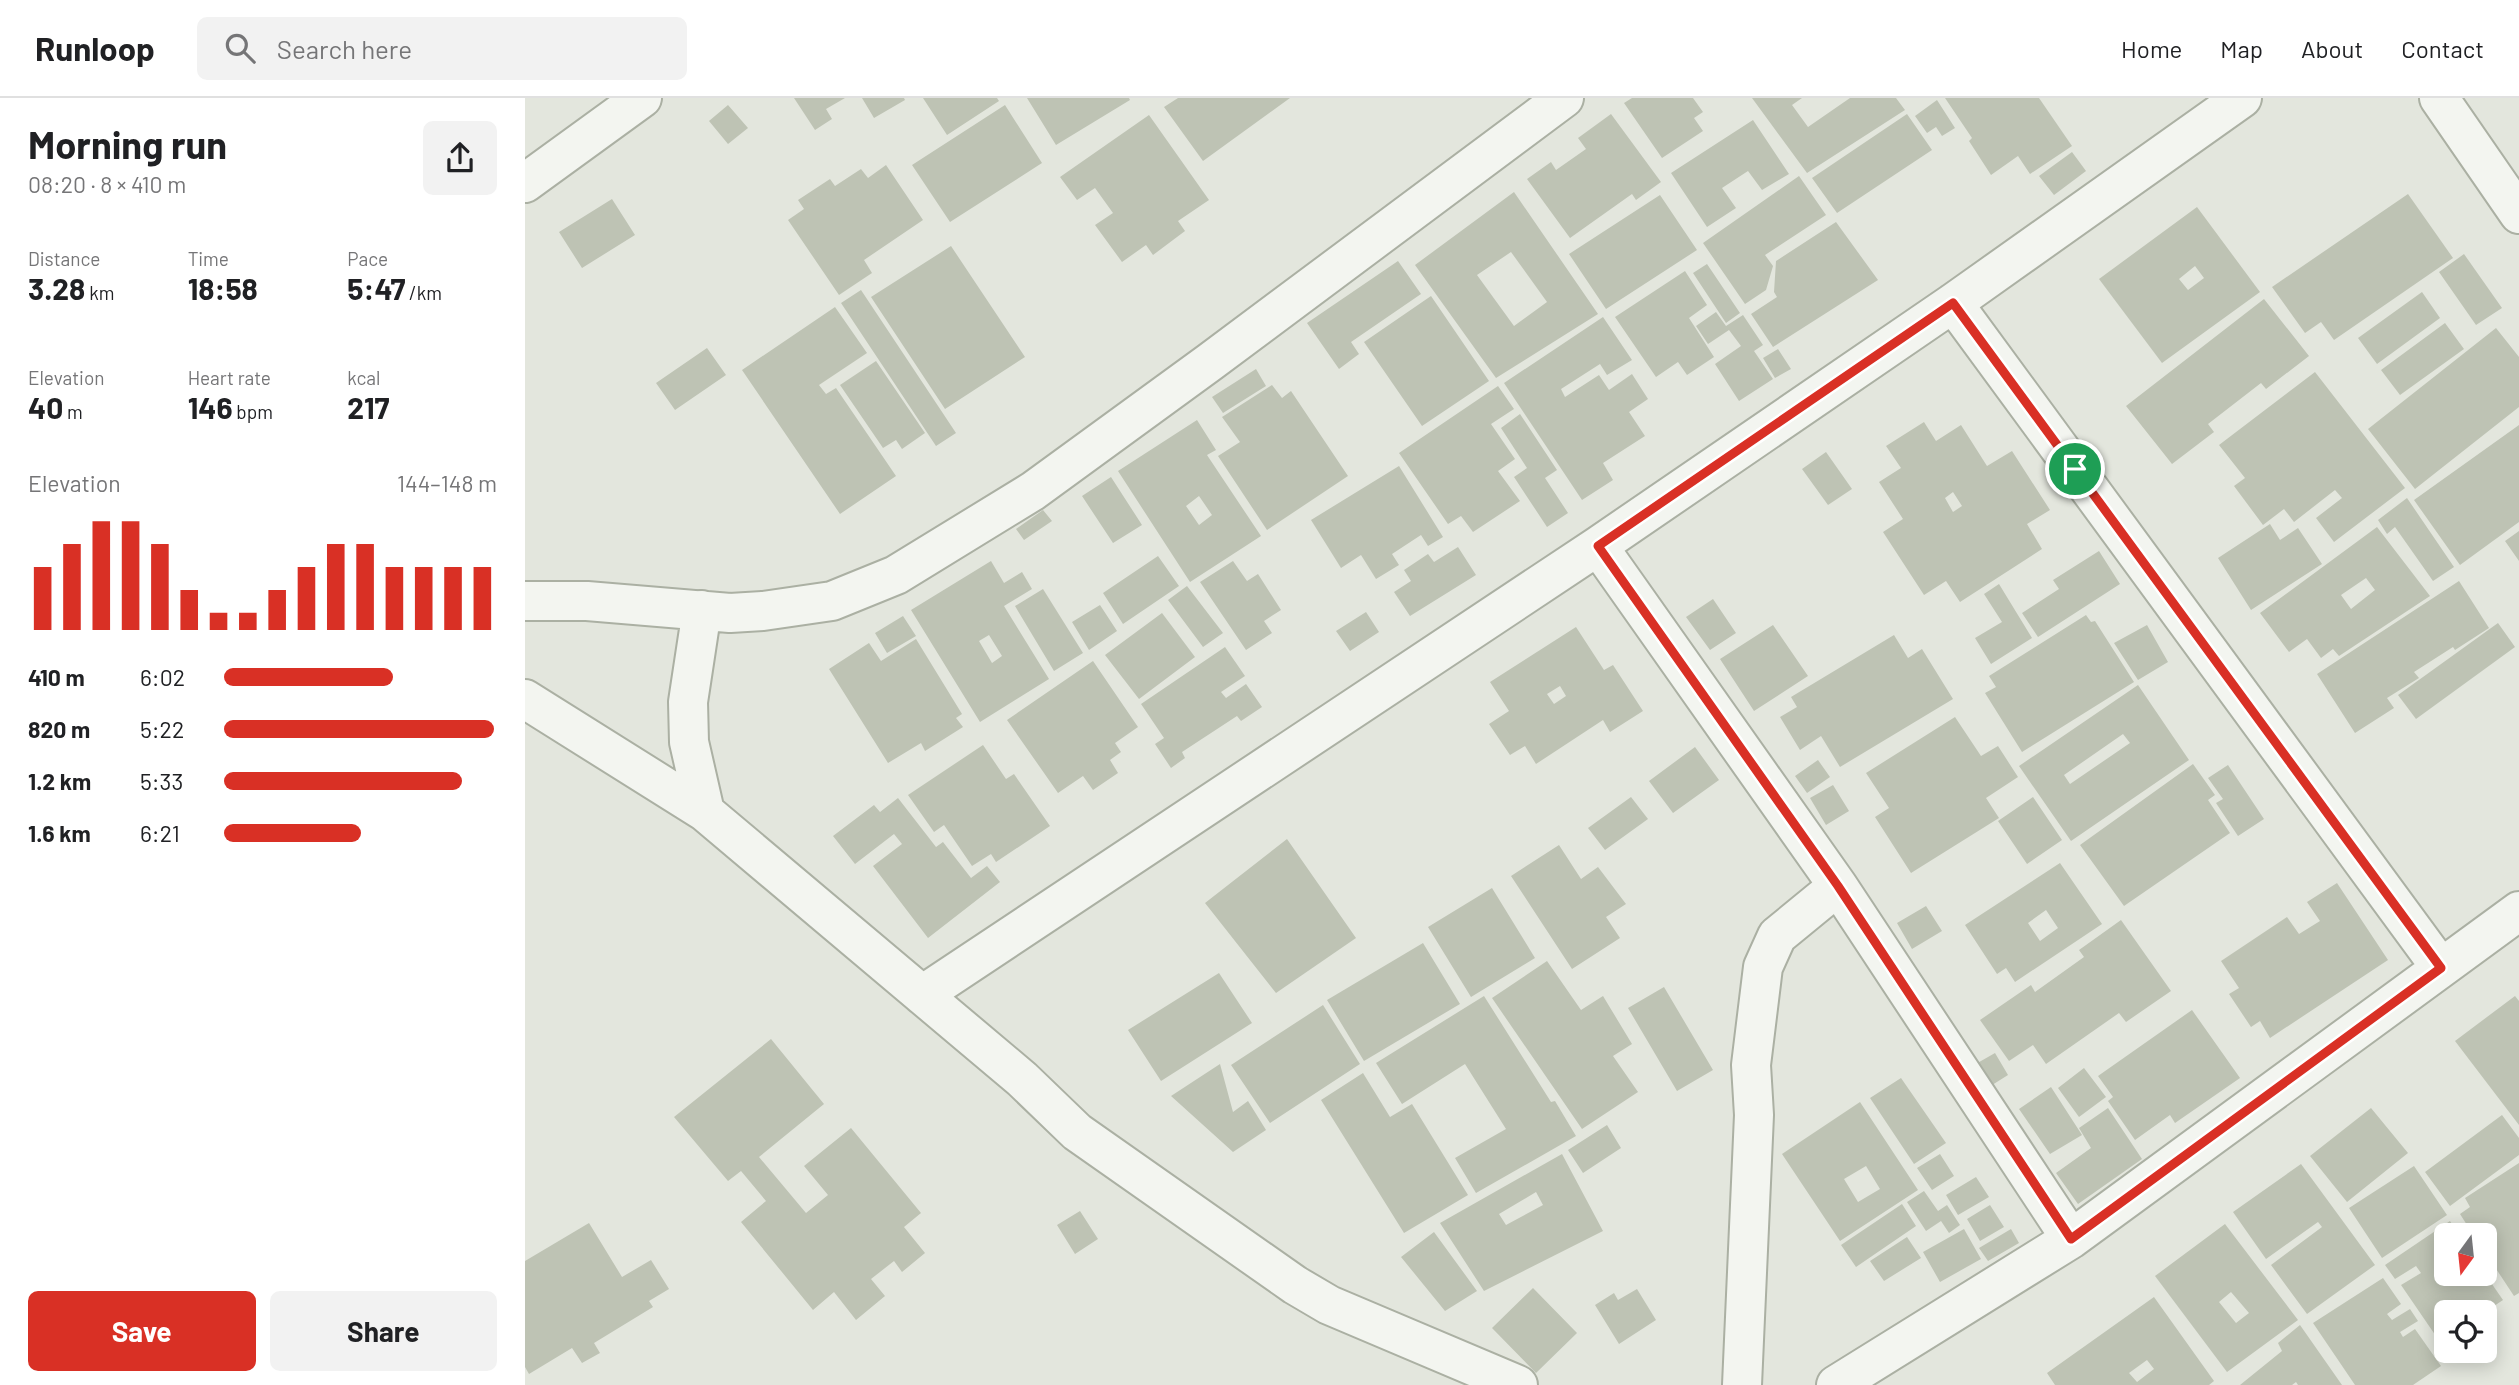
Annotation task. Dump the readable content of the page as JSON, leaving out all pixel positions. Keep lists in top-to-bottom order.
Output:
{
  "north": "bottom",
  "page": {
    "header": "Runloop",
    "search": "Search here",
    "nav": [
      "Home",
      "Map",
      "About",
      "Contact"
    ],
    "heading": ["Morning run", "08:20 · 8 × 410 m"],
    "stats": [
      ["Distance", "3.28 km"],
      ["Time", "18:58"],
      ["Pace", "5:47 /km"],
      ["Elevation", "40 m"],
      ["Heart rate", "146 bpm"],
      ["kcal", "217"]
    ],
    "chart": ["Elevation", "144–148 m"],
    "list": [
      {
        "name": "410 m",
        "note": "6:02"
      },
      {
        "name": "820 m",
        "note": "5:22"
      },
      {
        "name": "1.2 km",
        "note": "5:33"
      },
      {
        "name": "1.6 km",
        "note": "6:21"
      }
    ],
    "buttons": ["Save", "Share"]
  }
}
